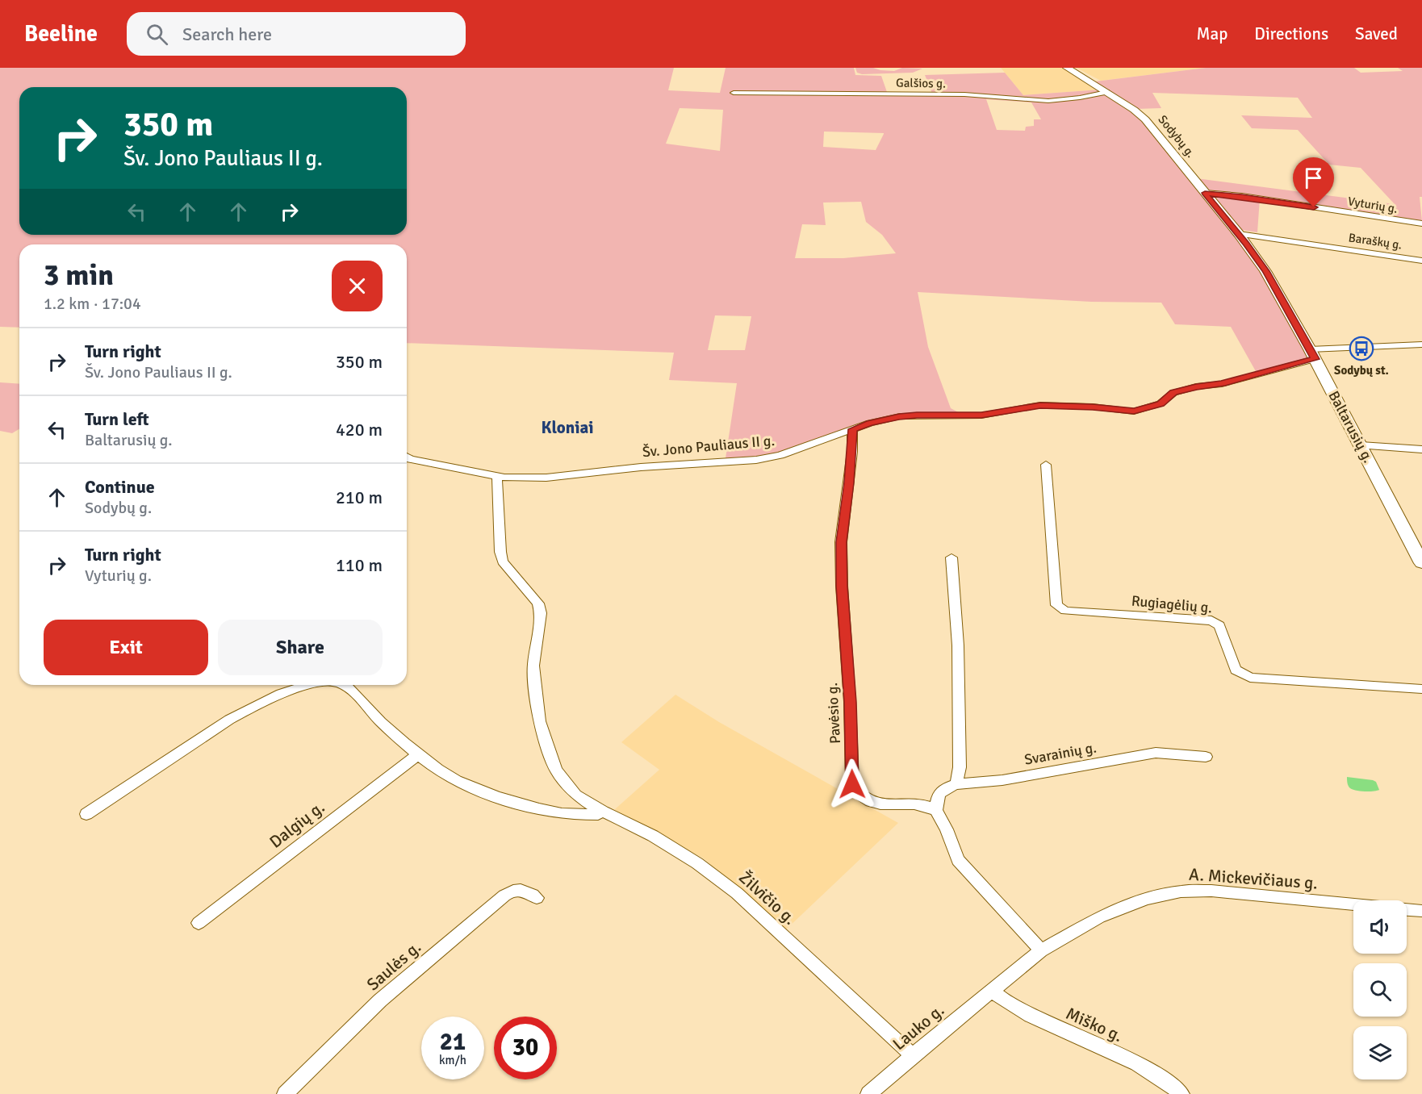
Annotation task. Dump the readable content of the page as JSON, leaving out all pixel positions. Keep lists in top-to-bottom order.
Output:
{
  "streets": {
    "main road": ["Sodybų g.", "Baltarusių g."],
    "street": [
      "Galšios g.",
      "Vyturių g.",
      "Baraškų g.",
      "Šv. Jono Pauliaus II g.",
      "Rugiagėlių g.",
      "Pavėsio g.",
      "Svarainių g.",
      "Dalgių g.",
      "A. Mickevičiaus g.",
      "Žilvičio g.",
      "Saulės g.",
      "Miško g.",
      "Lauko g."
    ]
  },
  "crossings": [
    ["Galšios g.", "Sodybų g."],
    ["Sodybų g.", "Vyturių g."],
    ["Sodybų g.", "Baraškų g."],
    ["Sodybų g.", "Baltarusių g."],
    ["Baraškų g.", "Baltarusių g."],
    ["Baltarusių g.", "Šv. Jono Pauliaus II g."],
    ["Šv. Jono Pauliaus II g.", "Pavėsio g."],
    ["Šv. Jono Pauliaus II g.", "Žilvičio g."],
    ["A. Mickevičiaus g.", "Miško g."],
    ["A. Mickevičiaus g.", "Lauko g."],
    ["Žilvičio g.", "Lauko g."],
    ["Miško g.", "Lauko g."]
  ],
  "districts": ["Kloniai"],
  "places": {
    "bus stop": ["Sodybų st."]
  },
  "page": {
    "header": "Beeline",
    "search": "Search here",
    "nav": ["Map", "Directions", "Saved"],
    "turn": ["350 m", "Šv. Jono Pauliaus II g."],
    "heading": ["3 min", "1.2 km · 17:04"],
    "list": [
      {
        "name": "Turn right",
        "note": "Šv. Jono Pauliaus II g.",
        "value": "350 m"
      },
      {
        "name": "Turn left",
        "note": "Baltarusių g.",
        "value": "420 m"
      },
      {
        "name": "Continue",
        "note": "Sodybų g.",
        "value": "210 m"
      },
      {
        "name": "Turn right",
        "note": "Vyturių g.",
        "value": "110 m"
      }
    ],
    "buttons": ["Exit", "Share"],
    "speed": "21 km/h",
    "limit": "30"
  }
}
